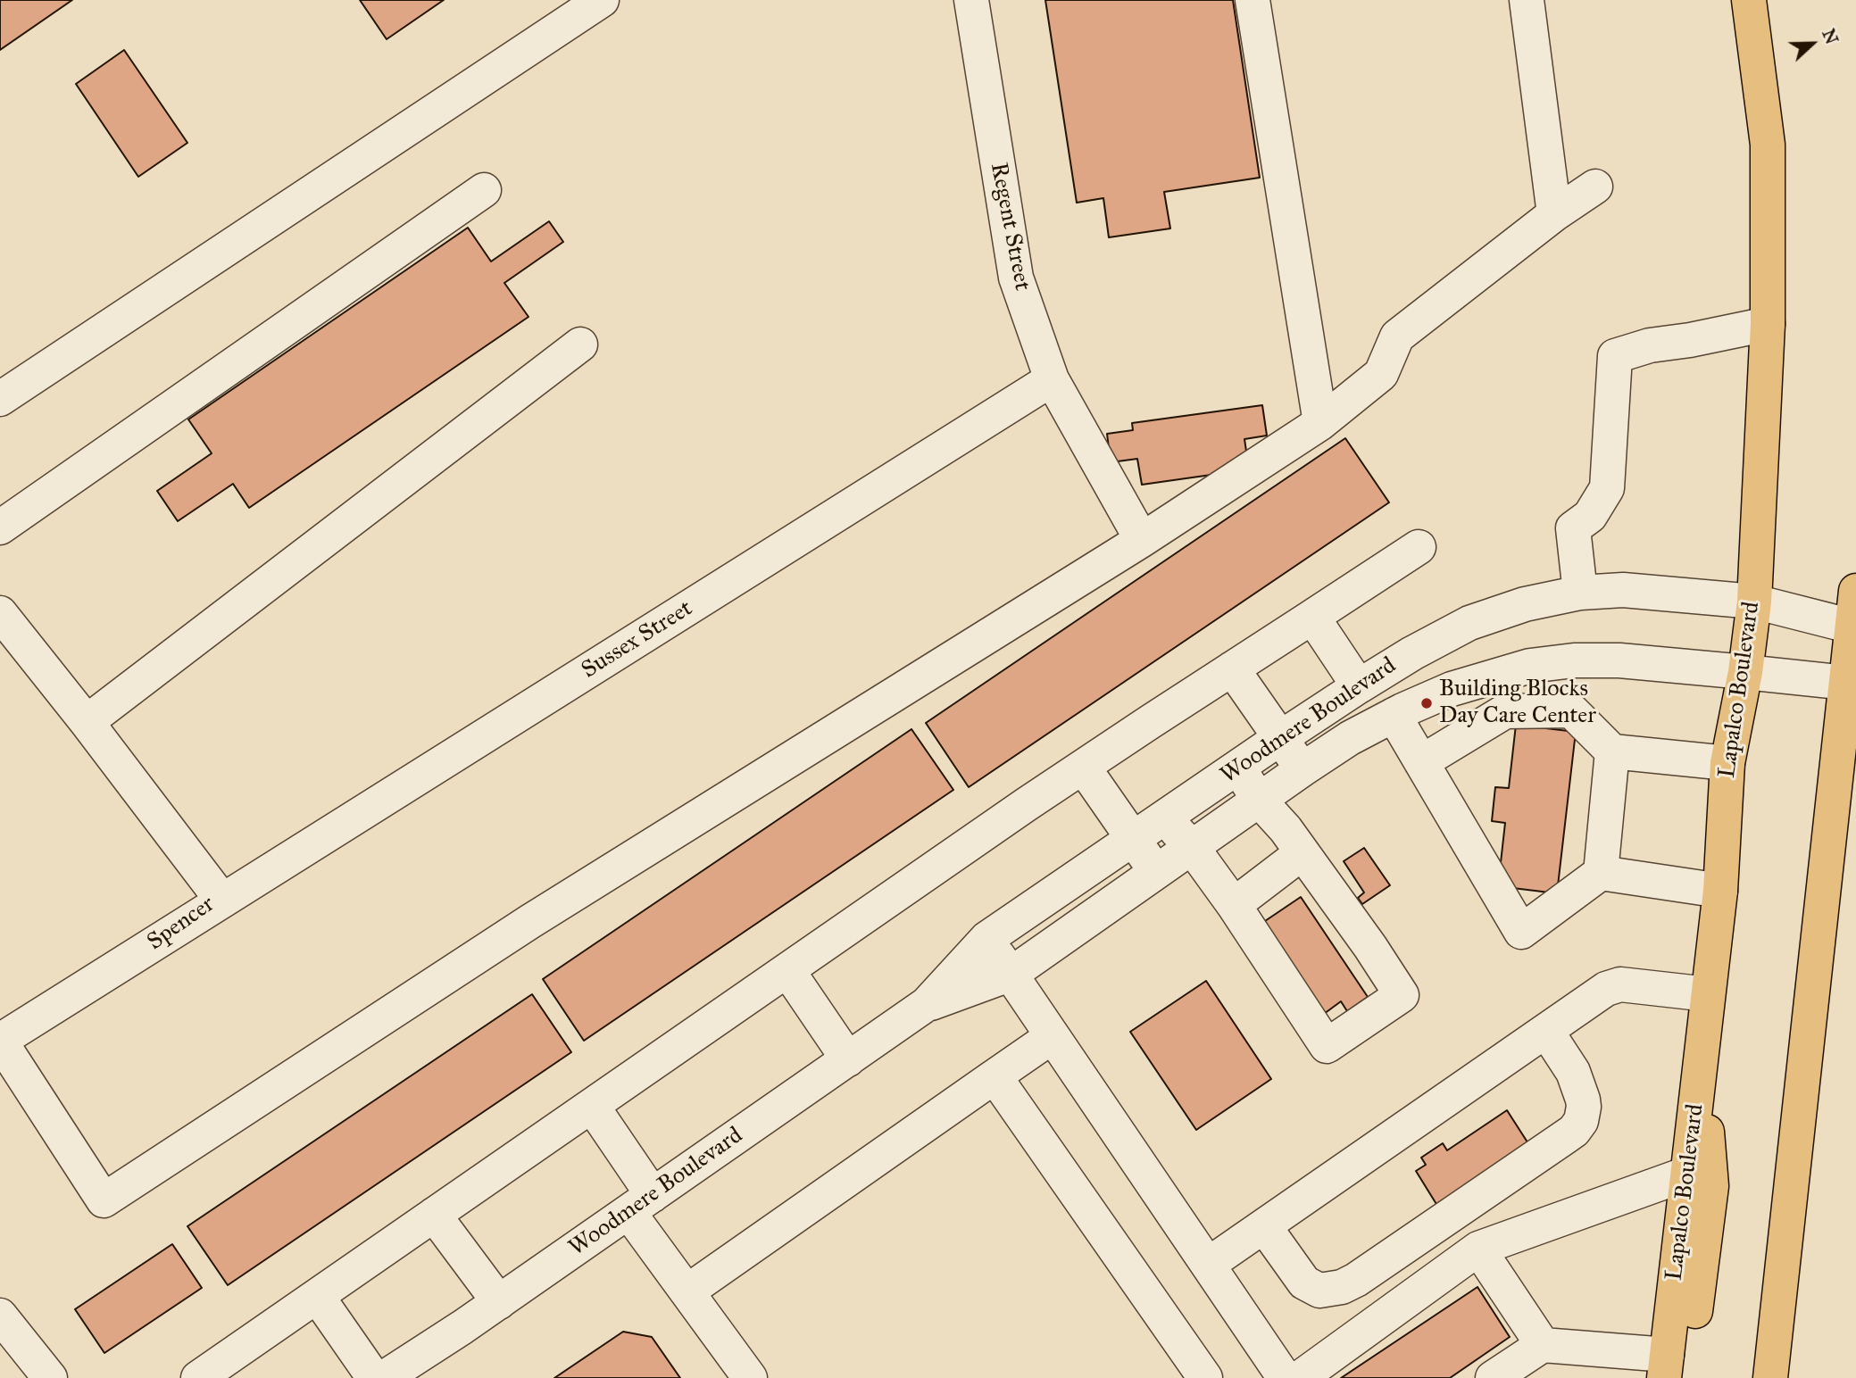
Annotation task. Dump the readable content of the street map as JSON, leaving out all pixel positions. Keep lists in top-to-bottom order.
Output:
{
  "streets": {
    "main road": ["Lapalco Boulevard"],
    "street": [
      "Regent Street",
      "Sussex Street",
      "Woodmere Boulevard",
      "Spencer"
    ]
  },
  "crossings": [
    ["Regent Street", "Sussex Street"],
    ["Regent Street", "Spencer"],
    ["Sussex Street", "Spencer"],
    ["Lapalco Boulevard", "Woodmere Boulevard"]
  ],
  "places": ["Building Blocks Day Care Center"],
  "north": "right"
}
